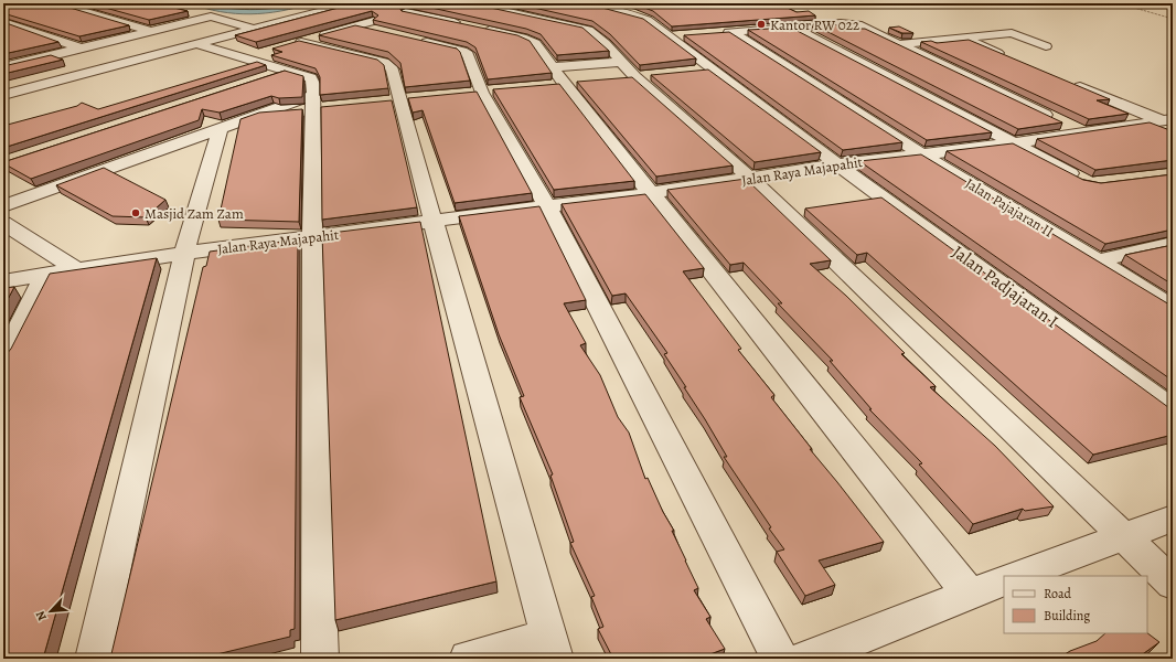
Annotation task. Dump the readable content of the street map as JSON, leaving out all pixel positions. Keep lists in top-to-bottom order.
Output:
{
  "streets": {
    "street": ["Jalan Raya Majapahit", "Jalan Pajajaran II", "Jalan Padjajaran I"]
  },
  "crossings": [
    ["Jalan Raya Majapahit", "Jalan Pajajaran II"],
    ["Jalan Raya Majapahit", "Jalan Padjajaran I"]
  ],
  "places": ["Kantor RW 022", "Masjid Zam Zam"],
  "legend": ["Road", "Building"],
  "north": "bottom left"
}
